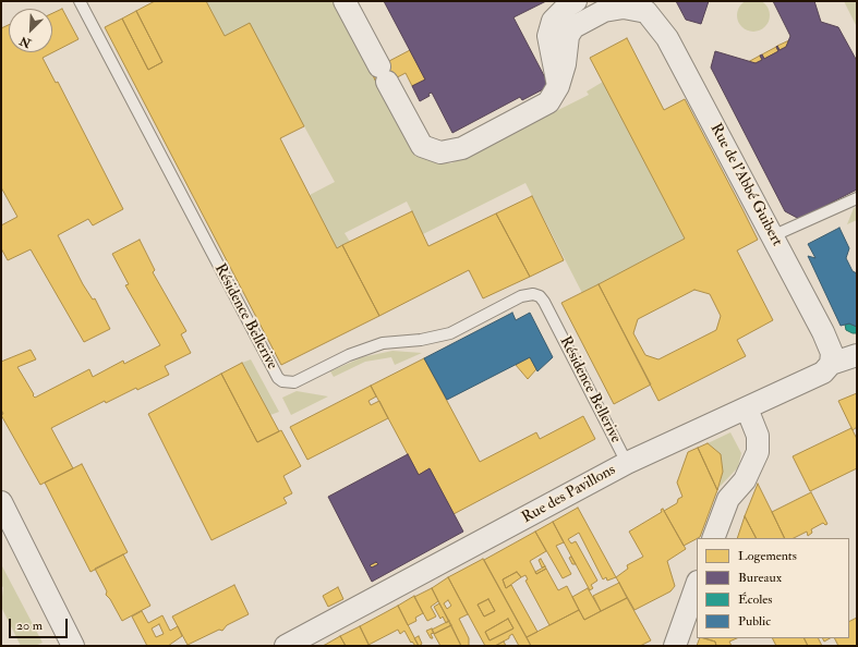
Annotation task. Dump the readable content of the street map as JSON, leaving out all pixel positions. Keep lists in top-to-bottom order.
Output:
{
  "streets": {
    "street": ["Rue de l'Abbé Guibert", "Rue des Pavillons"],
    "lane": ["Résidence Bellerive"]
  },
  "crossings": [
    ["Rue de l'Abbé Guibert", "Rue des Pavillons"],
    ["Résidence Bellerive", "Rue des Pavillons"]
  ],
  "legend": [
    "Logements",
    "Bureaux",
    "Écoles",
    "Public"
  ],
  "scale_bar": "20 m",
  "north": "bottom left"
}
